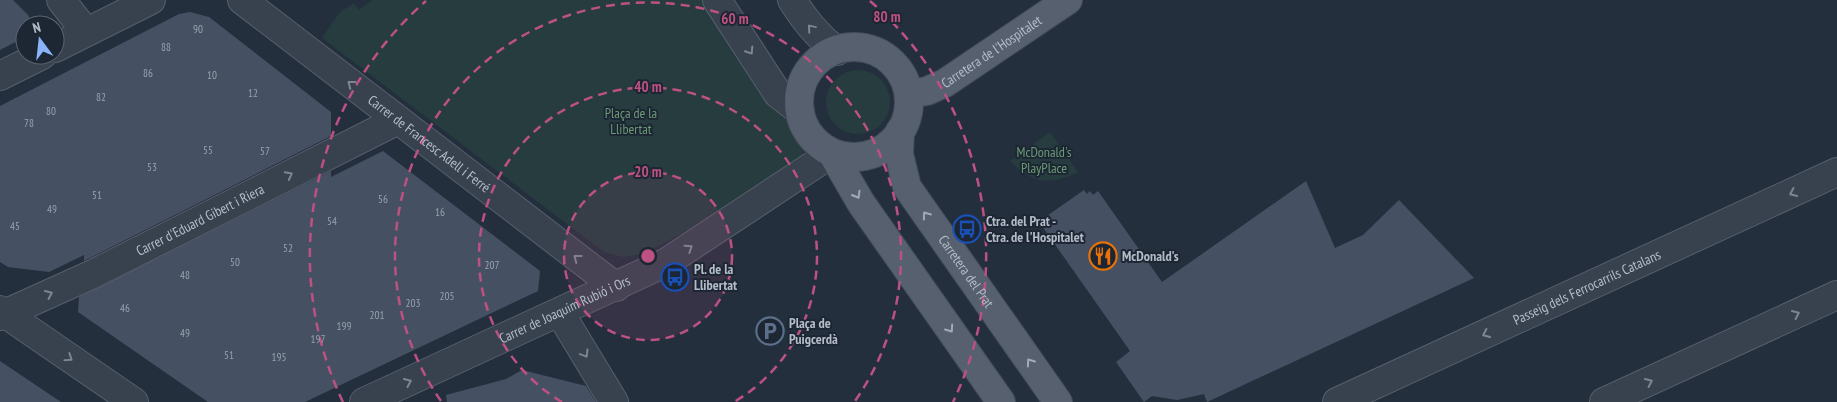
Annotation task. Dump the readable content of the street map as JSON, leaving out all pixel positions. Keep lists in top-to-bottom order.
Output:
{
  "streets": {
    "main road": ["Carretera de l'Hospitalet", "Carretera del Prat"],
    "street": [
      "Carrer de Francesc Adell i Ferré",
      "Carrer d'Eduard Gibert i Riera",
      "Passeig dels Ferrocarrils Catalans",
      "Carrer de Joaquim Rubió i Ors"
    ]
  },
  "crossings": [
    ["Carretera de l'Hospitalet", "Carretera del Prat"],
    ["Carretera de l'Hospitalet", "Carrer de Joaquim Rubió i Ors"],
    ["Carrer de Francesc Adell i Ferré", "Carrer d'Eduard Gibert i Riera"],
    ["Carrer de Francesc Adell i Ferré", "Carrer de Joaquim Rubió i Ors"],
    ["Carretera del Prat", "Carrer de Joaquim Rubió i Ors"]
  ],
  "one_way": ["Carrer de Francesc Adell i Ferré", "Carrer d'Eduard Gibert i Riera", "Carrer de Joaquim Rubió i Ors"],
  "parks": ["Plaça de la Llibertat", "McDonald's PlayPlace"],
  "places": {
    "bus stop": ["Ctra. del Prat - Ctra. de l'Hospitalet", "Pl. de la Llibertat"],
    "restaurant": ["McDonald's"],
    "parking": ["Plaça de Puigcerdà"]
  },
  "house_numbers": [
    "90",
    "88",
    "86",
    "10",
    "12",
    "82",
    "80",
    "78",
    "55",
    "57",
    "53",
    "51",
    "56",
    "49",
    "16",
    "54",
    "45",
    "52",
    "50",
    "207",
    "48",
    "205",
    "203",
    "46",
    "201",
    "199",
    "49",
    "197",
    "51",
    "195"
  ],
  "north": "top",
  "rings": [
    "80 m",
    "60 m",
    "40 m",
    "20 m"
  ]
}
